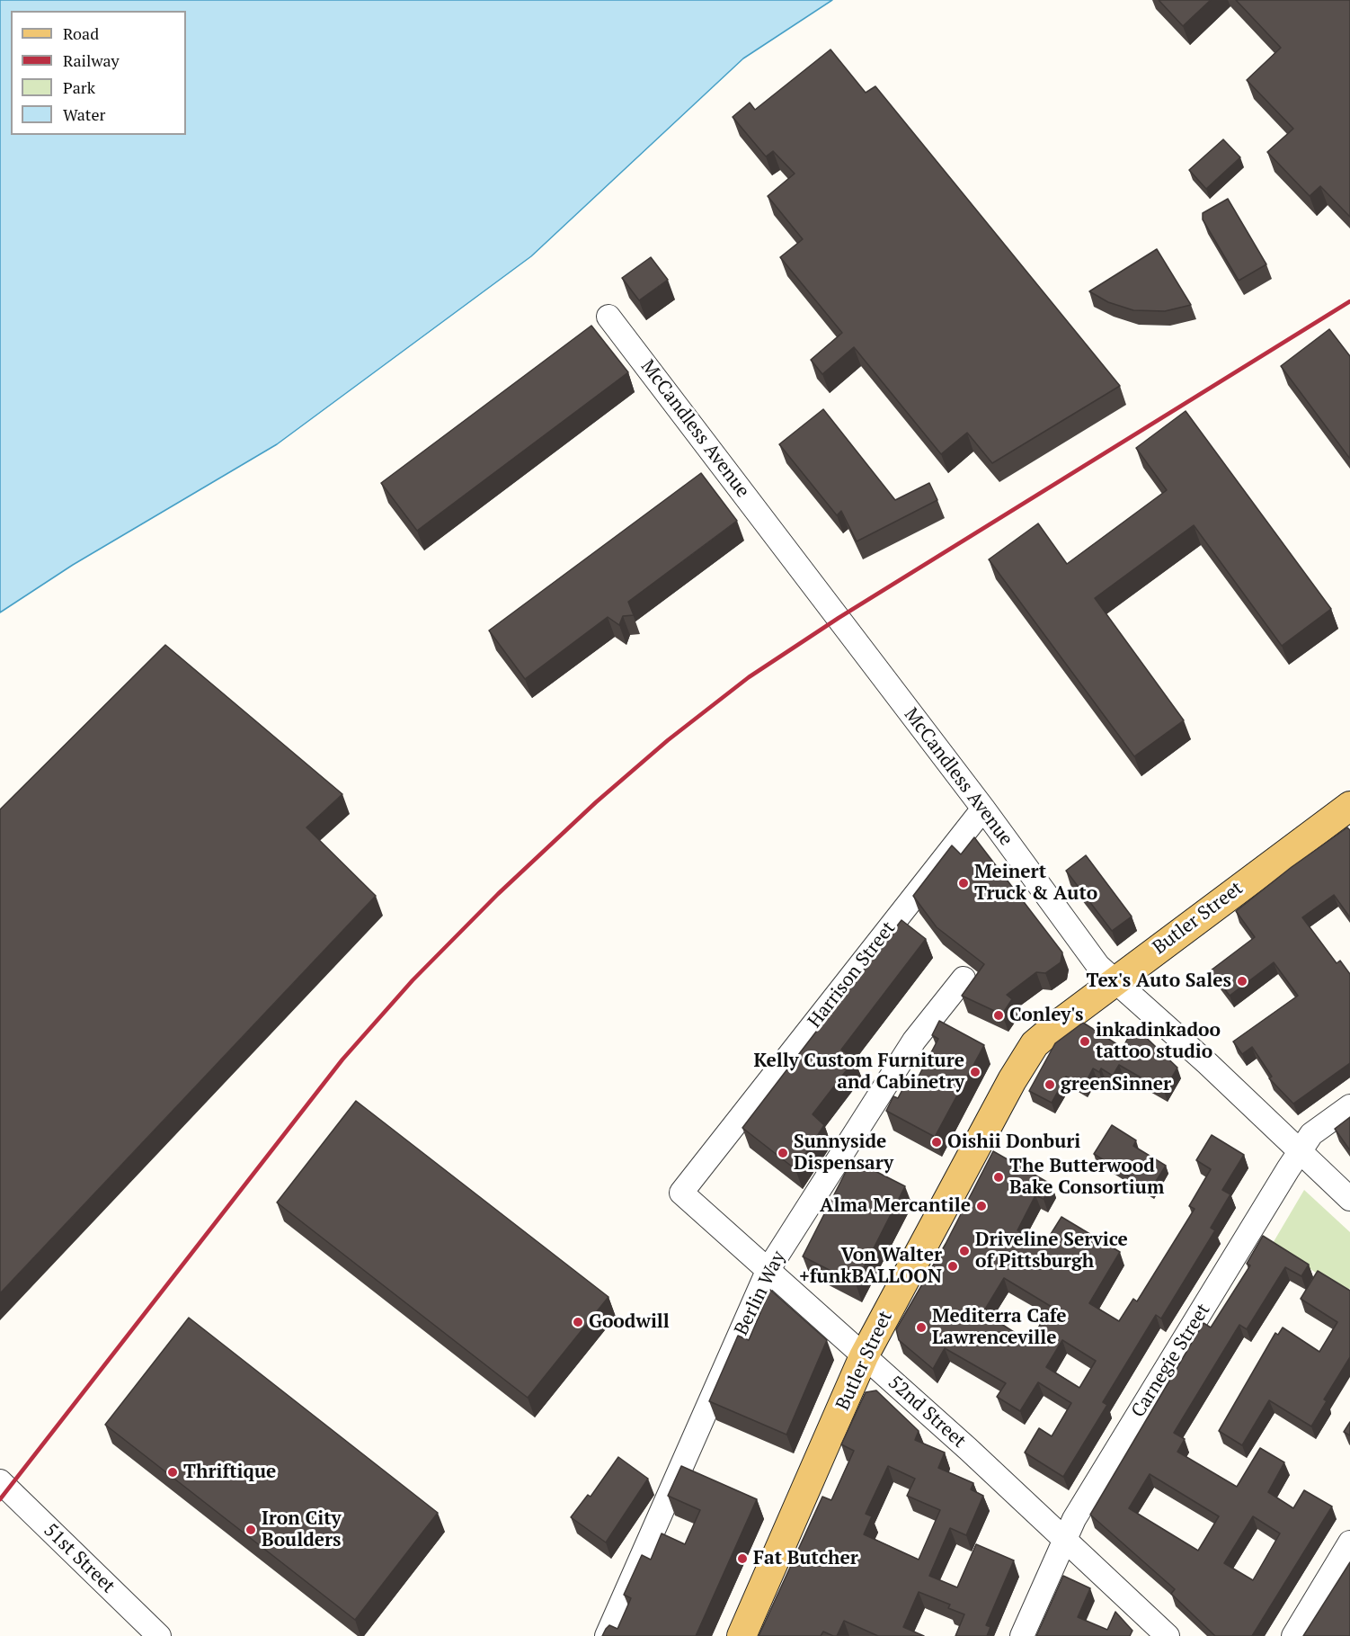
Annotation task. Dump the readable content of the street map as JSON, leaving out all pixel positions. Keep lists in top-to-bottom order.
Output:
{
  "streets": {
    "main road": ["Butler Street"],
    "street": [
      "McCandless Avenue",
      "Harrison Street",
      "Berlin Way",
      "Carnegie Street",
      "52nd Street",
      "51st Street"
    ]
  },
  "crossings": [
    ["McCandless Avenue", "Butler Street"],
    ["McCandless Avenue", "Harrison Street"],
    ["McCandless Avenue", "Carnegie Street"],
    ["Butler Street", "52nd Street"],
    ["Harrison Street", "52nd Street"],
    ["Berlin Way", "52nd Street"],
    ["Carnegie Street", "52nd Street"]
  ],
  "places": [
    "Meinert Truck & Auto",
    "Tex's Auto Sales",
    "Conley's",
    "inkadinkadoo tattoo studio",
    "Kelly Custom Furniture and Cabinetry",
    "greenSinner",
    "Oishii Donburi",
    "Sunnyside Dispensary",
    "The Butterwood Bake Consortium",
    "Alma Mercantile",
    "Driveline Service of Pittsburgh",
    "Von Walter +funkBALLOON",
    "Goodwill",
    "Mediterra Cafe Lawrenceville",
    "Thriftique",
    "Iron City Boulders",
    "Fat Butcher"
  ],
  "legend": [
    "Road",
    "Railway",
    "Park",
    "Water"
  ]
}
